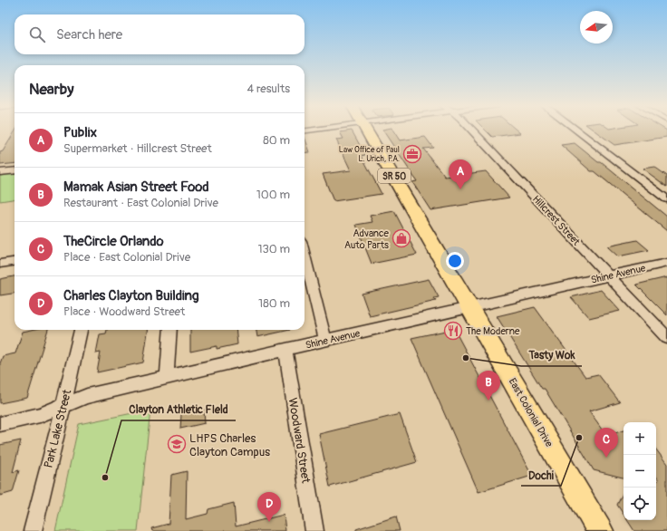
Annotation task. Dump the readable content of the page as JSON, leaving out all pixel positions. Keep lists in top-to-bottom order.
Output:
{
  "streets": {
    "highway": ["SR 50", "East Colonial Drive"],
    "street": [
      "Hillcrest Street",
      "Shine Avenue",
      "Park Lake Street",
      "Woodward Street"
    ]
  },
  "crossings": [
    ["Hillcrest Street", "Shine Avenue"],
    ["Shine Avenue", "East Colonial Drive"],
    ["Shine Avenue", "Park Lake Street"],
    ["Shine Avenue", "Woodward Street"]
  ],
  "places": {
    "office": ["Law Office of Paul L. Urich, P.A."],
    "shop": ["Advance Auto Parts"],
    "restaurant": ["The Moderne"],
    "other": ["Tasty Wok", "Dochi", "Clayton Athletic FIeld"],
    "school or university": ["LHPS Charles Clayton Campus"]
  },
  "north": "left",
  "page": {
    "search": "Search here",
    "heading": ["Nearby", "4 results"],
    "list": [
      {
        "mark": "A",
        "name": "Publix",
        "note": "Supermarket · Hillcrest Street",
        "value": "80 m"
      },
      {
        "mark": "B",
        "name": "Mamak Asian Street Food",
        "note": "Restaurant · East Colonial Drive",
        "value": "100 m"
      },
      {
        "mark": "C",
        "name": "TheCircle Orlando",
        "note": "Place · East Colonial Drive",
        "value": "130 m"
      },
      {
        "mark": "D",
        "name": "Charles Clayton Building",
        "note": "Place · Woodward Street",
        "value": "180 m"
      }
    ],
    "pins": [
      "A",
      "B",
      "C",
      "D"
    ],
    "map_buttons": ["+", "−"]
  }
}
